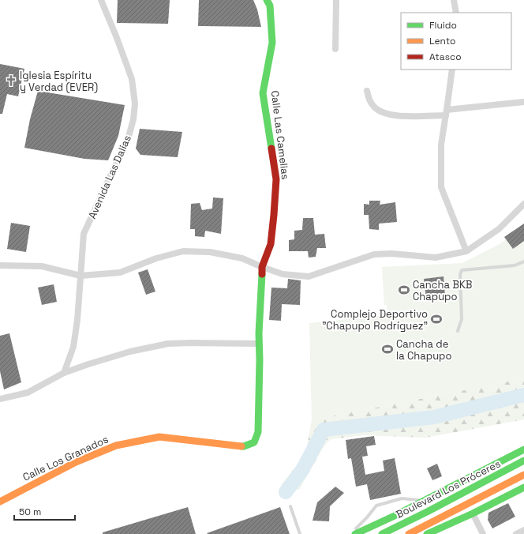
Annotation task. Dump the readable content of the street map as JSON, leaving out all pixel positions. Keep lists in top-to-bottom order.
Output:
{
  "streets": {
    "main road": ["Calle Las Camelias", "Calle Los Granados", "Boulevard Los Próceres"],
    "street": ["Avenida Las Dalias"]
  },
  "crossings": [
    ["Calle Las Camelias", "Calle Los Granados"]
  ],
  "places": {
    "church": ["Iglesia Espíritu y Verdad (EVER)"],
    "sports": ["Cancha BKB Chapupo", "Complejo Deportivo \"Chapupo Rodríguez\"", "Cancha de la Chapupo"]
  },
  "legend": ["Fluido", "Lento", "Atasco"],
  "scale_bar": "50 m"
}
